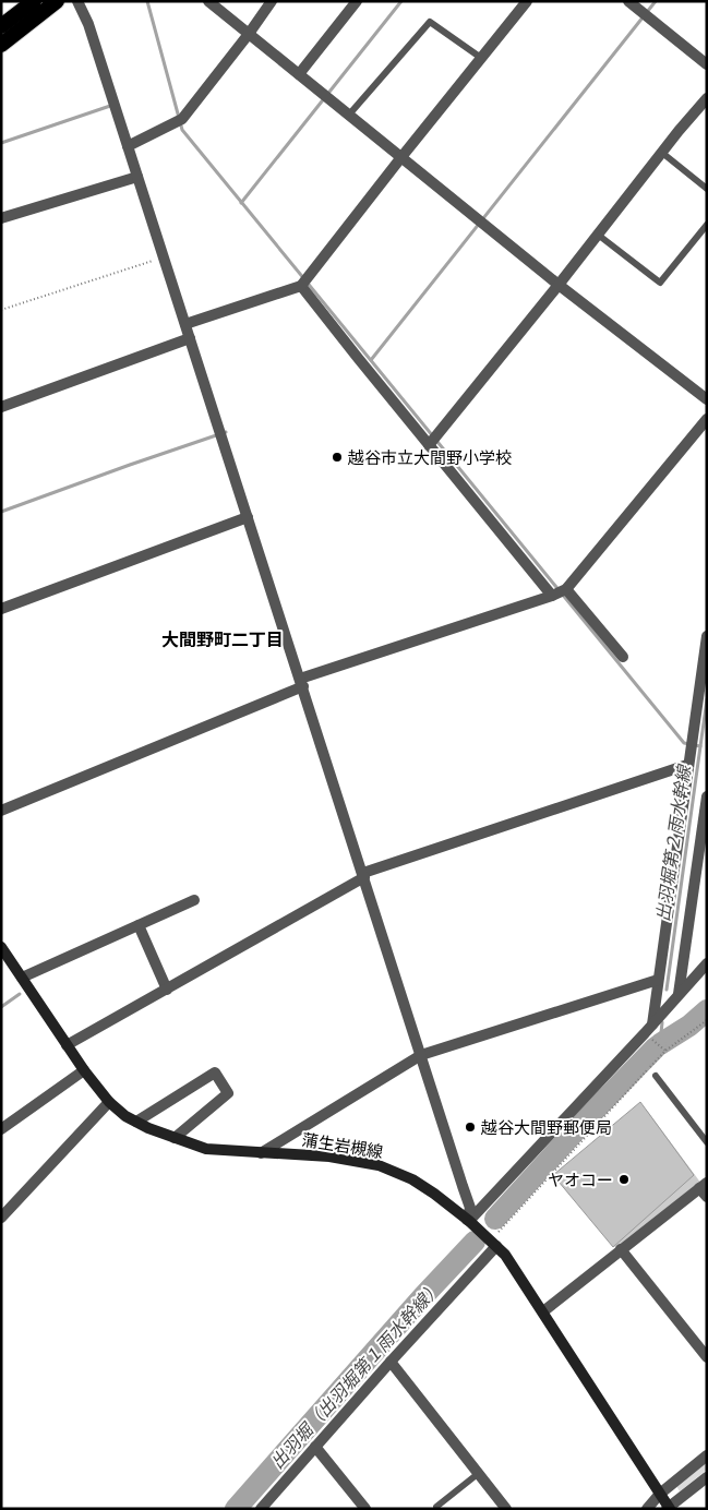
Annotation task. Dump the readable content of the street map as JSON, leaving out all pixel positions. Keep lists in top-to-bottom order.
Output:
{
  "streets": {
    "main road": ["蒲生岩槻線"]
  },
  "districts": ["大間野町二丁目"],
  "water": ["出羽堀第２雨水幹線", "出羽堀（出羽堀第１雨水幹線）"],
  "places": ["越谷市立大間野小学校", "越谷大間野郵便局", "ヤオコー"]
}
